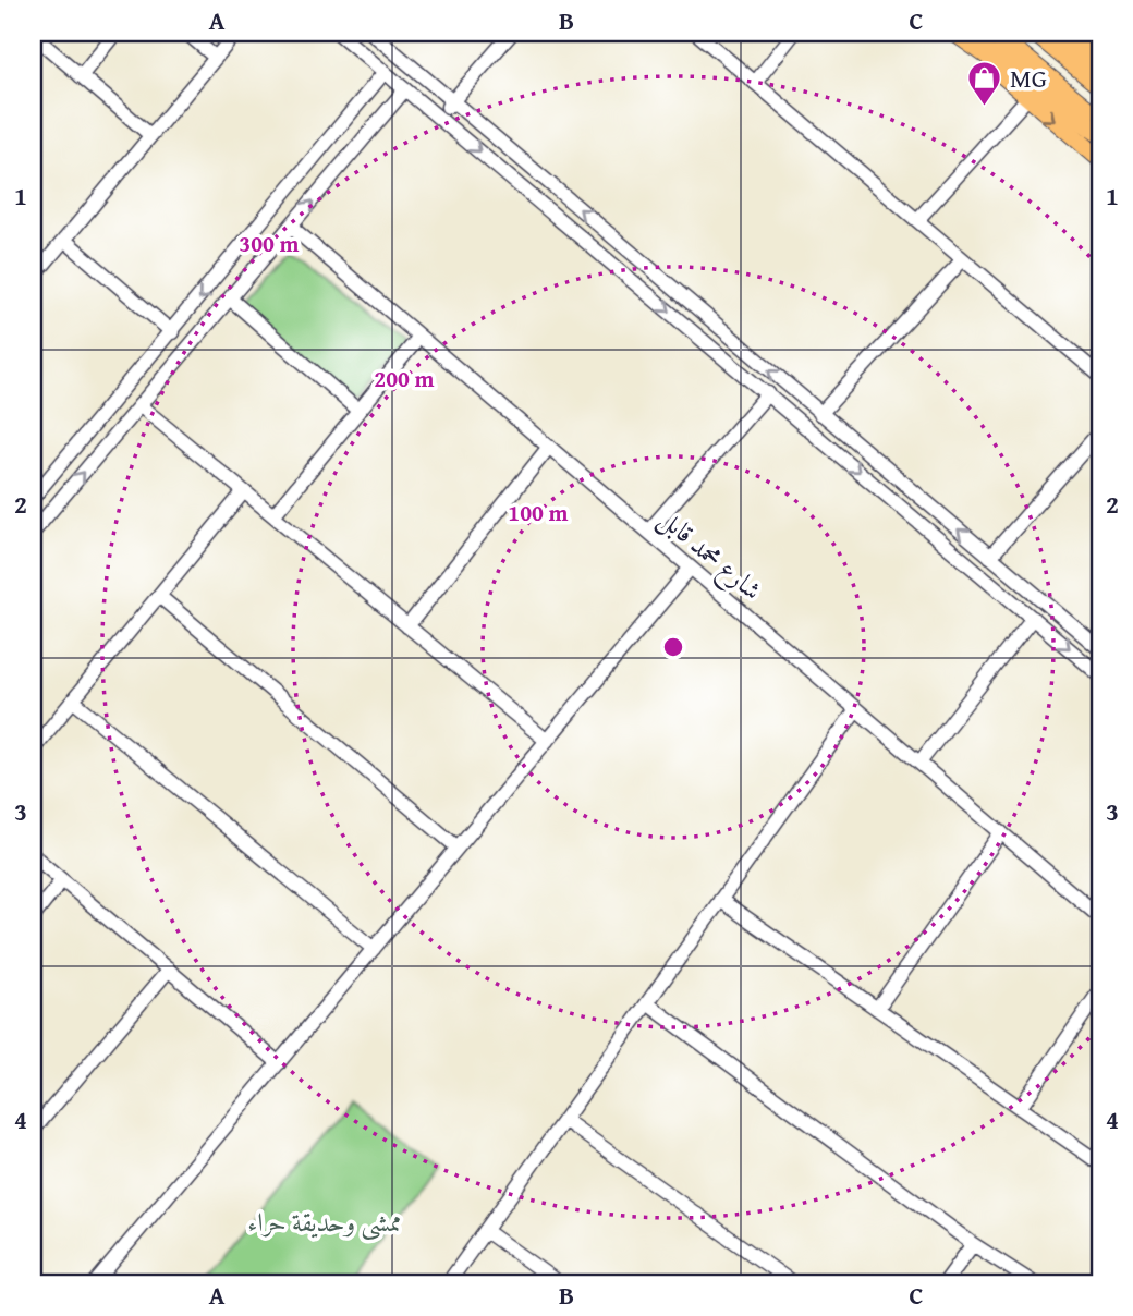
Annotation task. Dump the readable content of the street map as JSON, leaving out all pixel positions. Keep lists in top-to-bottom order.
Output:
{
  "streets": {
    "street": ["شارع محمد قابل"]
  },
  "parks": ["ممشى وحديقة حراء"],
  "places": {
    "shop": ["MG"]
  },
  "grid": {
    "columns": ["A", "B", "C"],
    "rows": [
      "1",
      "2",
      "3",
      "4"
    ]
  },
  "rings": ["300 m", "200 m", "100 m"]
}
